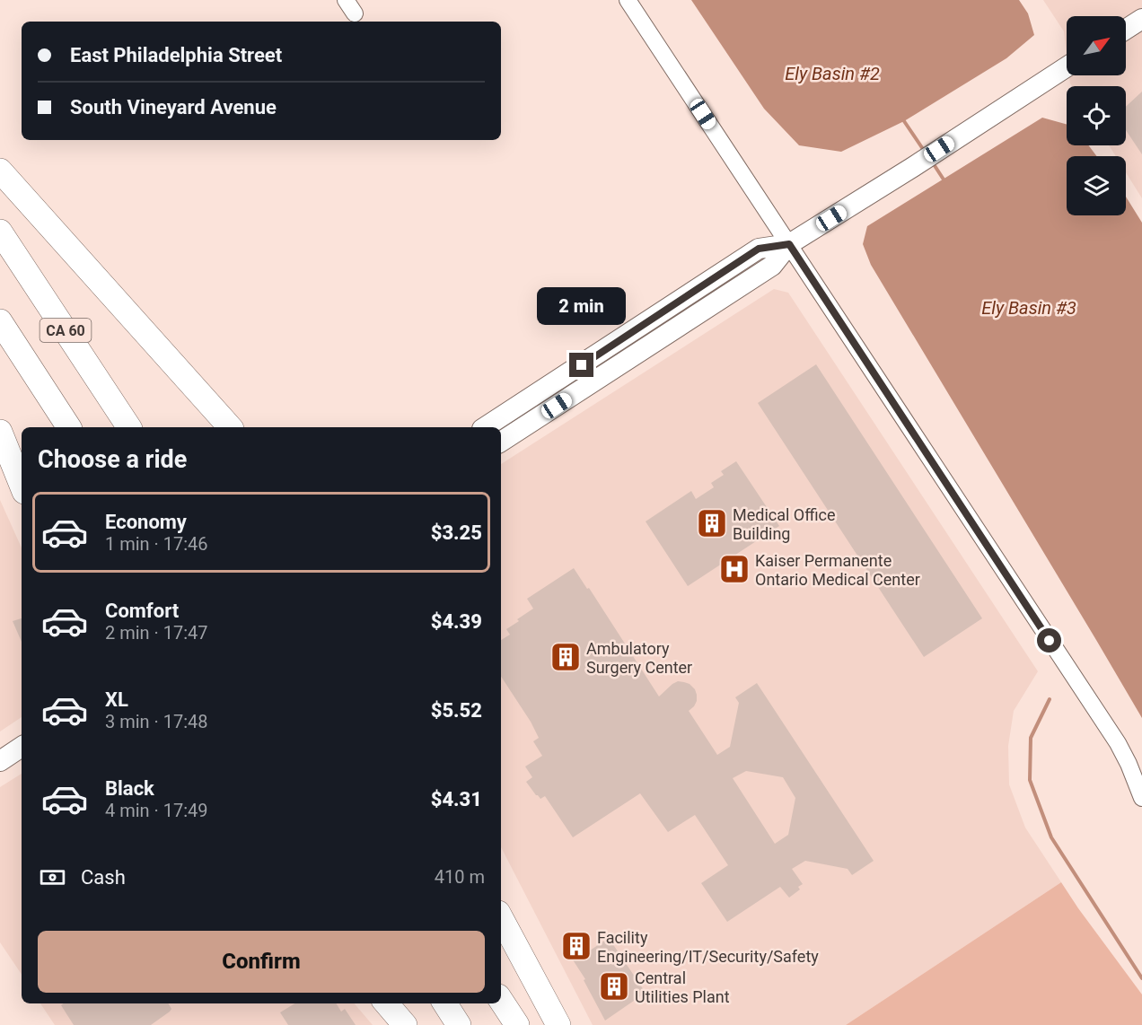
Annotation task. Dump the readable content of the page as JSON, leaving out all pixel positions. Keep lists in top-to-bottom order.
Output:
{
  "streets": {
    "highway": ["CA 60"]
  },
  "water": ["Ely Basin #2", "Ely Basin #3"],
  "places": {
    "building": [
      "Medical Office Building",
      "Ambulatory Surgery Center",
      "Facility Engineering/IT/Security/Safety",
      "Central Utilities Plant"
    ],
    "hospital": ["Kaiser Permanente Ontario Medical Center"]
  },
  "north": "top right",
  "page": {
    "banner": ["East Philadelphia Street", "South Vineyard Avenue"],
    "bubble": "2 min",
    "heading": "Choose a ride",
    "list": [
      {
        "name": "Economy",
        "note": "1 min · 17:46",
        "value": "$3.25"
      },
      {
        "name": "Comfort",
        "note": "2 min · 17:47",
        "value": "$4.39"
      },
      {
        "name": "XL",
        "note": "3 min · 17:48",
        "value": "$5.52"
      },
      {
        "name": "Black",
        "note": "4 min · 17:49",
        "value": "$4.31"
      }
    ],
    "pay": ["Cash", "410 m"],
    "buttons": "Confirm"
  }
}
